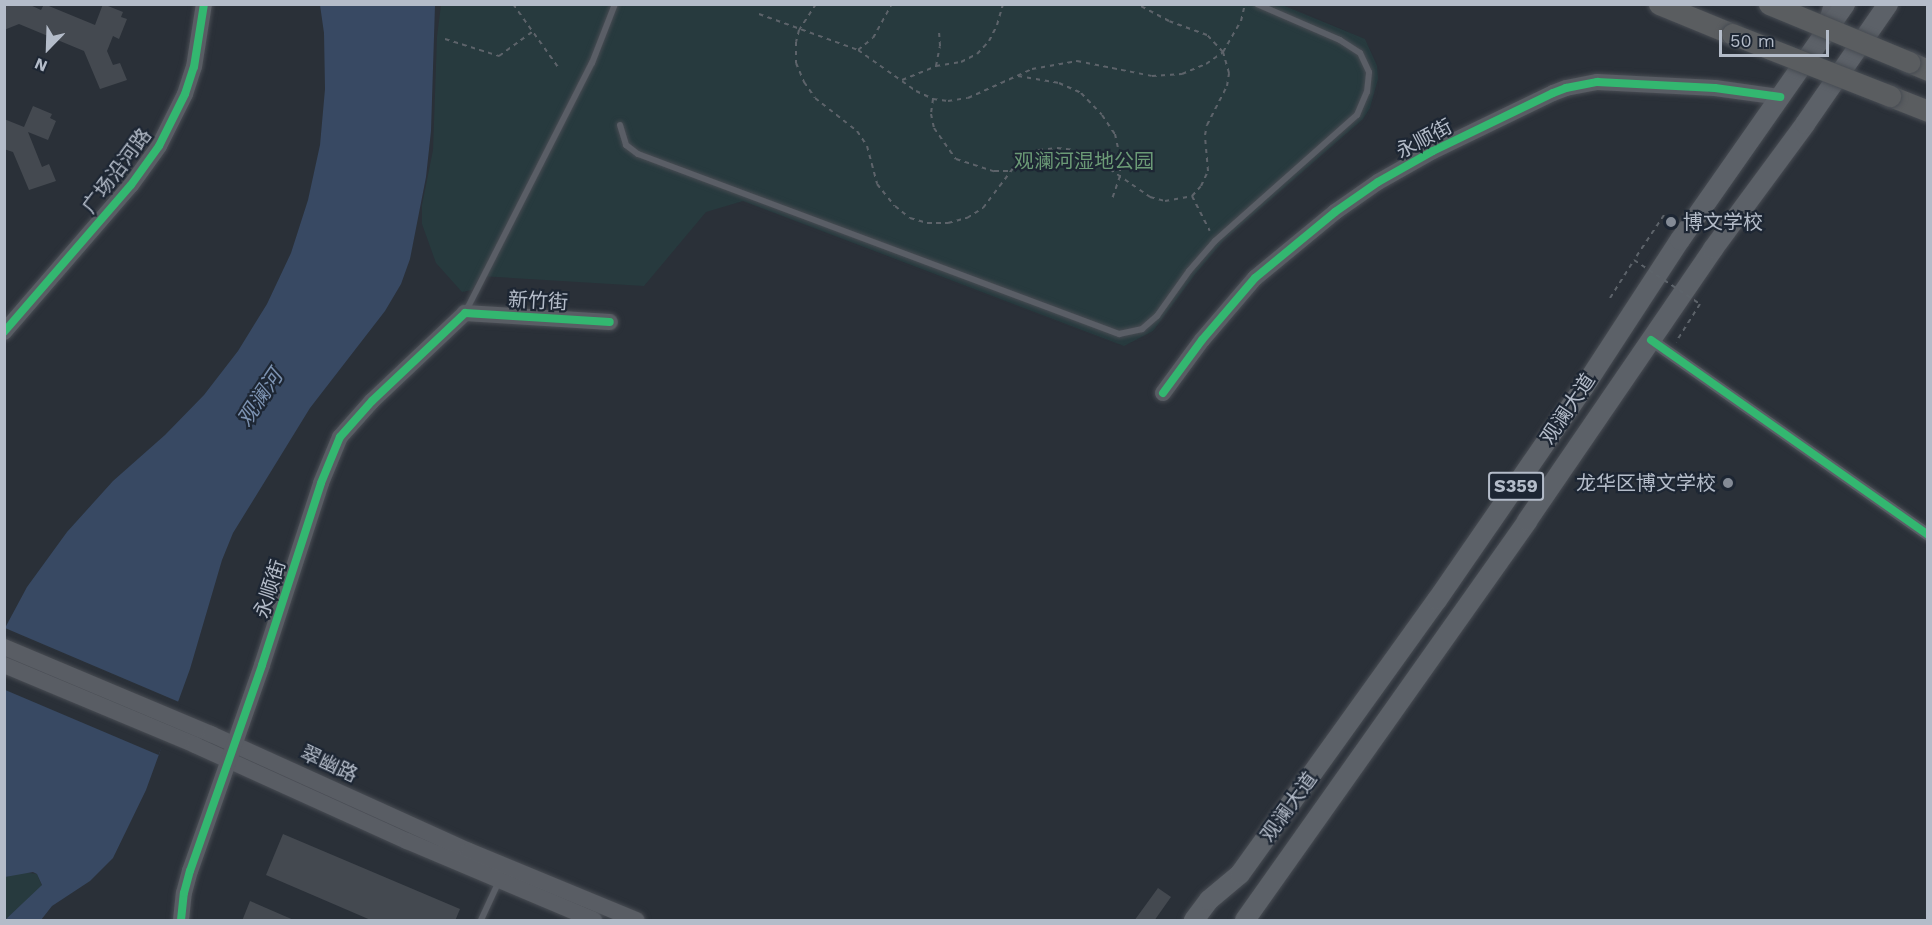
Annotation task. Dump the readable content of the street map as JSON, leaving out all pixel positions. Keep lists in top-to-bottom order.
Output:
{
  "streets": {
    "main road": ["观澜大道", "S359"],
    "street": [
      "永顺街",
      "广场沿河路",
      "新竹街",
      "翠幽路"
    ]
  },
  "crossings": [
    ["永顺街", "新竹街"],
    ["永顺街", "观澜大道"],
    ["永顺街", "翠幽路"]
  ],
  "water": ["观澜河"],
  "parks": ["观澜河湿地公园"],
  "places": ["博文学校", "龙华区博文学校"],
  "scale_bar": "50 m",
  "north": "bottom left"
}
